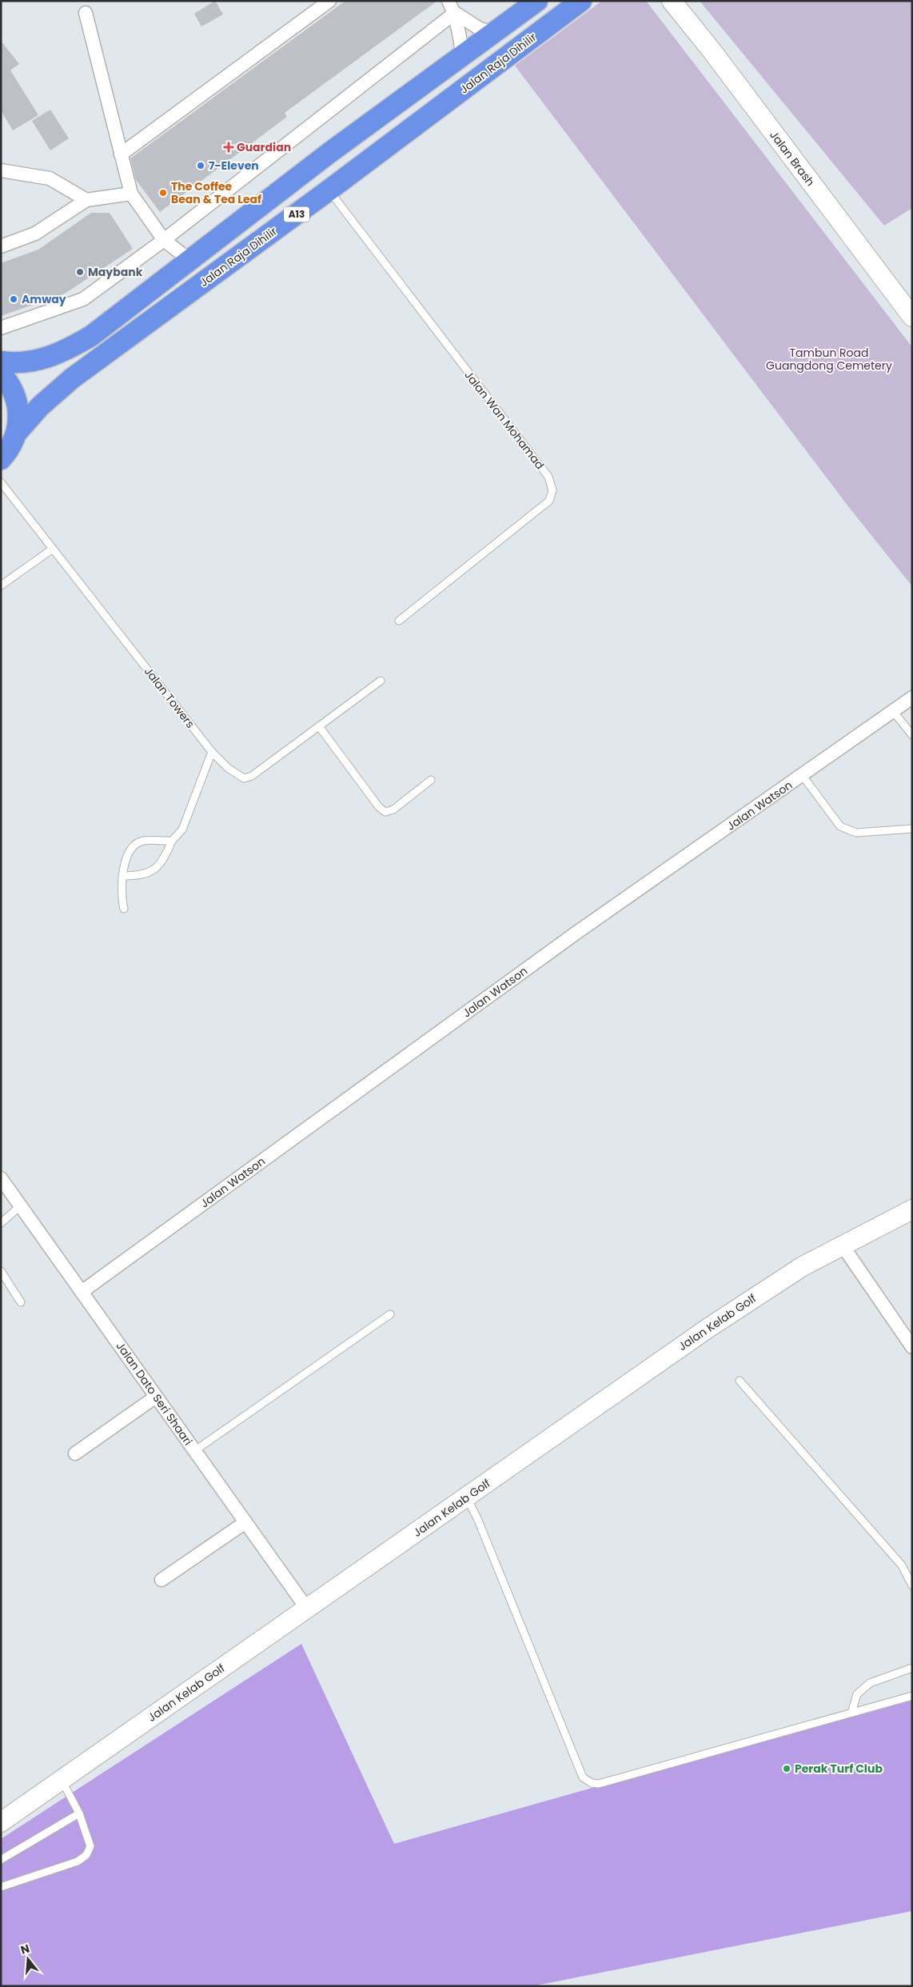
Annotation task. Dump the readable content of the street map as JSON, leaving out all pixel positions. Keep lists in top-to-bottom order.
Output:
{
  "streets": {
    "main road": ["Jalan Raja Dihilir", "A13"],
    "street": [
      "Jalan Brash",
      "Jalan Watson",
      "Jalan Kelab Golf",
      "Jalan Dato Seri Shaari"
    ],
    "lane": ["Jalan Wan Mohamad", "Jalan Towers"]
  },
  "crossings": [
    ["Jalan Raja Dihilir", "A13"],
    ["Jalan Raja Dihilir", "Jalan Wan Mohamad"],
    ["Jalan Watson", "Jalan Dato Seri Shaari"],
    ["Jalan Kelab Golf", "Jalan Dato Seri Shaari"]
  ],
  "parks": ["Tambun Road Guangdong Cemetery"],
  "places": {
    "health": ["Guardian"],
    "other": [
      "7-Eleven",
      "The Coffee Bean & Tea Leaf",
      "Maybank",
      "Amway",
      "Perak Turf Club"
    ]
  },
  "north": "top"
}
